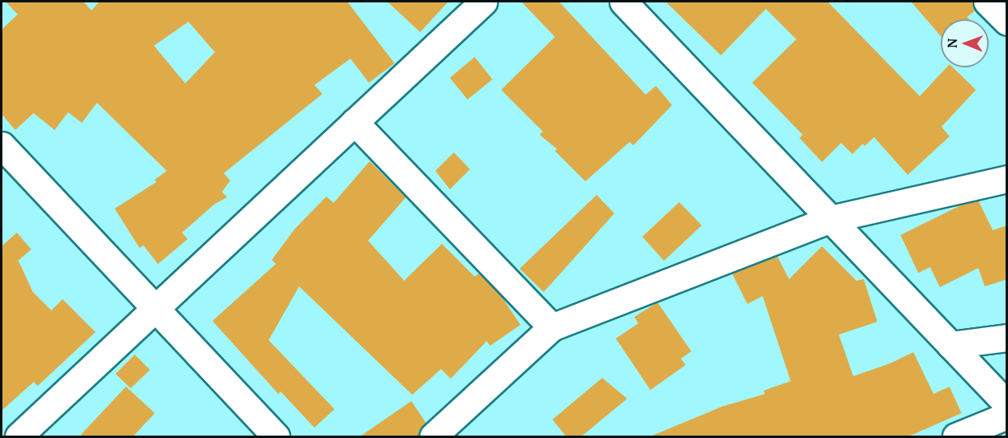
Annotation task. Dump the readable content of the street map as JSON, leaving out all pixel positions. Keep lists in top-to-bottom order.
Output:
{
  "north": "left"
}
